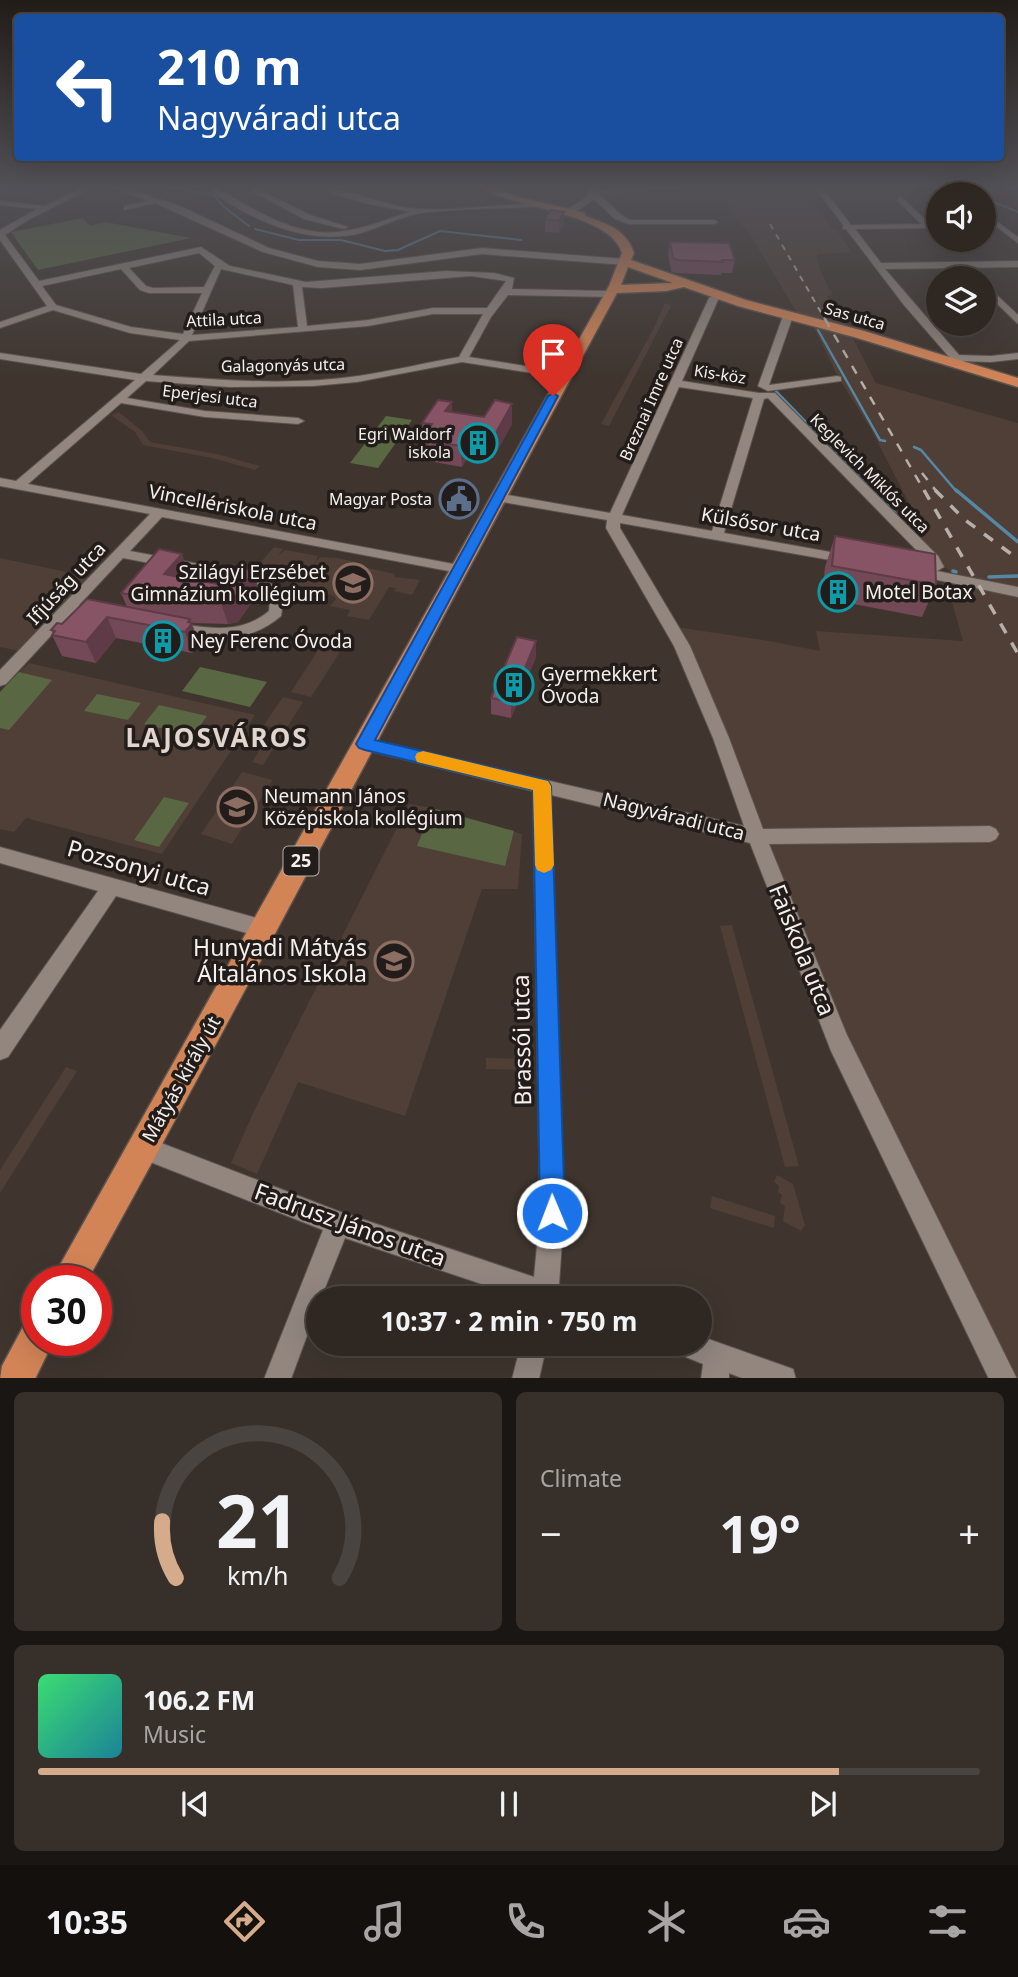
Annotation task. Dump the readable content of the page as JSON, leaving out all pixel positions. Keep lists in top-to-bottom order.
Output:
{
  "streets": {
    "main road": ["Sas utca", "25", "Mátyás király út"],
    "street": [
      "Attila utca",
      "Galagonyás utca",
      "Kis-köz",
      "Eperjesi utca",
      "Breznai Imre utca",
      "Keglevich Miklós utca",
      "Vincellériskola utca",
      "Külsősor utca",
      "Ifjúság utca",
      "Nagyváradi utca",
      "Pozsonyi utca",
      "Faiskola utca",
      "Brassói utca",
      "Fadrusz János utca"
    ]
  },
  "crossings": [
    ["Sas utca", "Breznai Imre utca"],
    ["Sas utca", "Mátyás király út"],
    ["Attila utca", "Eperjesi utca"],
    ["Galagonyás utca", "Eperjesi utca"],
    ["Galagonyás utca", "Mátyás király út"],
    ["Kis-köz", "Breznai Imre utca"],
    ["Kis-köz", "Keglevich Miklós utca"],
    ["Eperjesi utca", "Vincellériskola utca"],
    ["Breznai Imre utca", "Külsősor utca"],
    ["Breznai Imre utca", "Faiskola utca"],
    ["Vincellériskola utca", "Ifjúság utca"],
    ["Vincellériskola utca", "Mátyás király út"],
    ["Külsősor utca", "Faiskola utca"],
    ["Külsősor utca", "Mátyás király út"],
    ["Nagyváradi utca", "Faiskola utca"],
    ["Nagyváradi utca", "Brassói utca"],
    ["Nagyváradi utca", "Mátyás király út"],
    ["Pozsonyi utca", "Mátyás király út"],
    ["Mátyás király út", "Fadrusz János utca"]
  ],
  "districts": ["LAJOSVÁROS"],
  "places": {
    "building": [
      "Egri Waldorf iskola",
      "Motel Botax",
      "Ney Ferenc Óvoda",
      "Gyermekkert Óvoda"
    ],
    "public building": ["Magyar Posta"],
    "school or university": ["Szilágyi Erzsébet Gimnázium kollégium", "Neumann János Középiskola kollégium", "Hunyadi Mátyás Általános Iskola"]
  },
  "page": {
    "turn": ["210 m", "Nagyváradi utca"],
    "limit": "30",
    "trip": "10:37 · 2 min · 750 m",
    "tile": "Climate",
    "heat": ["−", "19°", "+"],
    "song": ["106.2 FM", "Music"],
    "tabs": "10:35",
    "gauge": ["21", "km/h"]
  }
}
